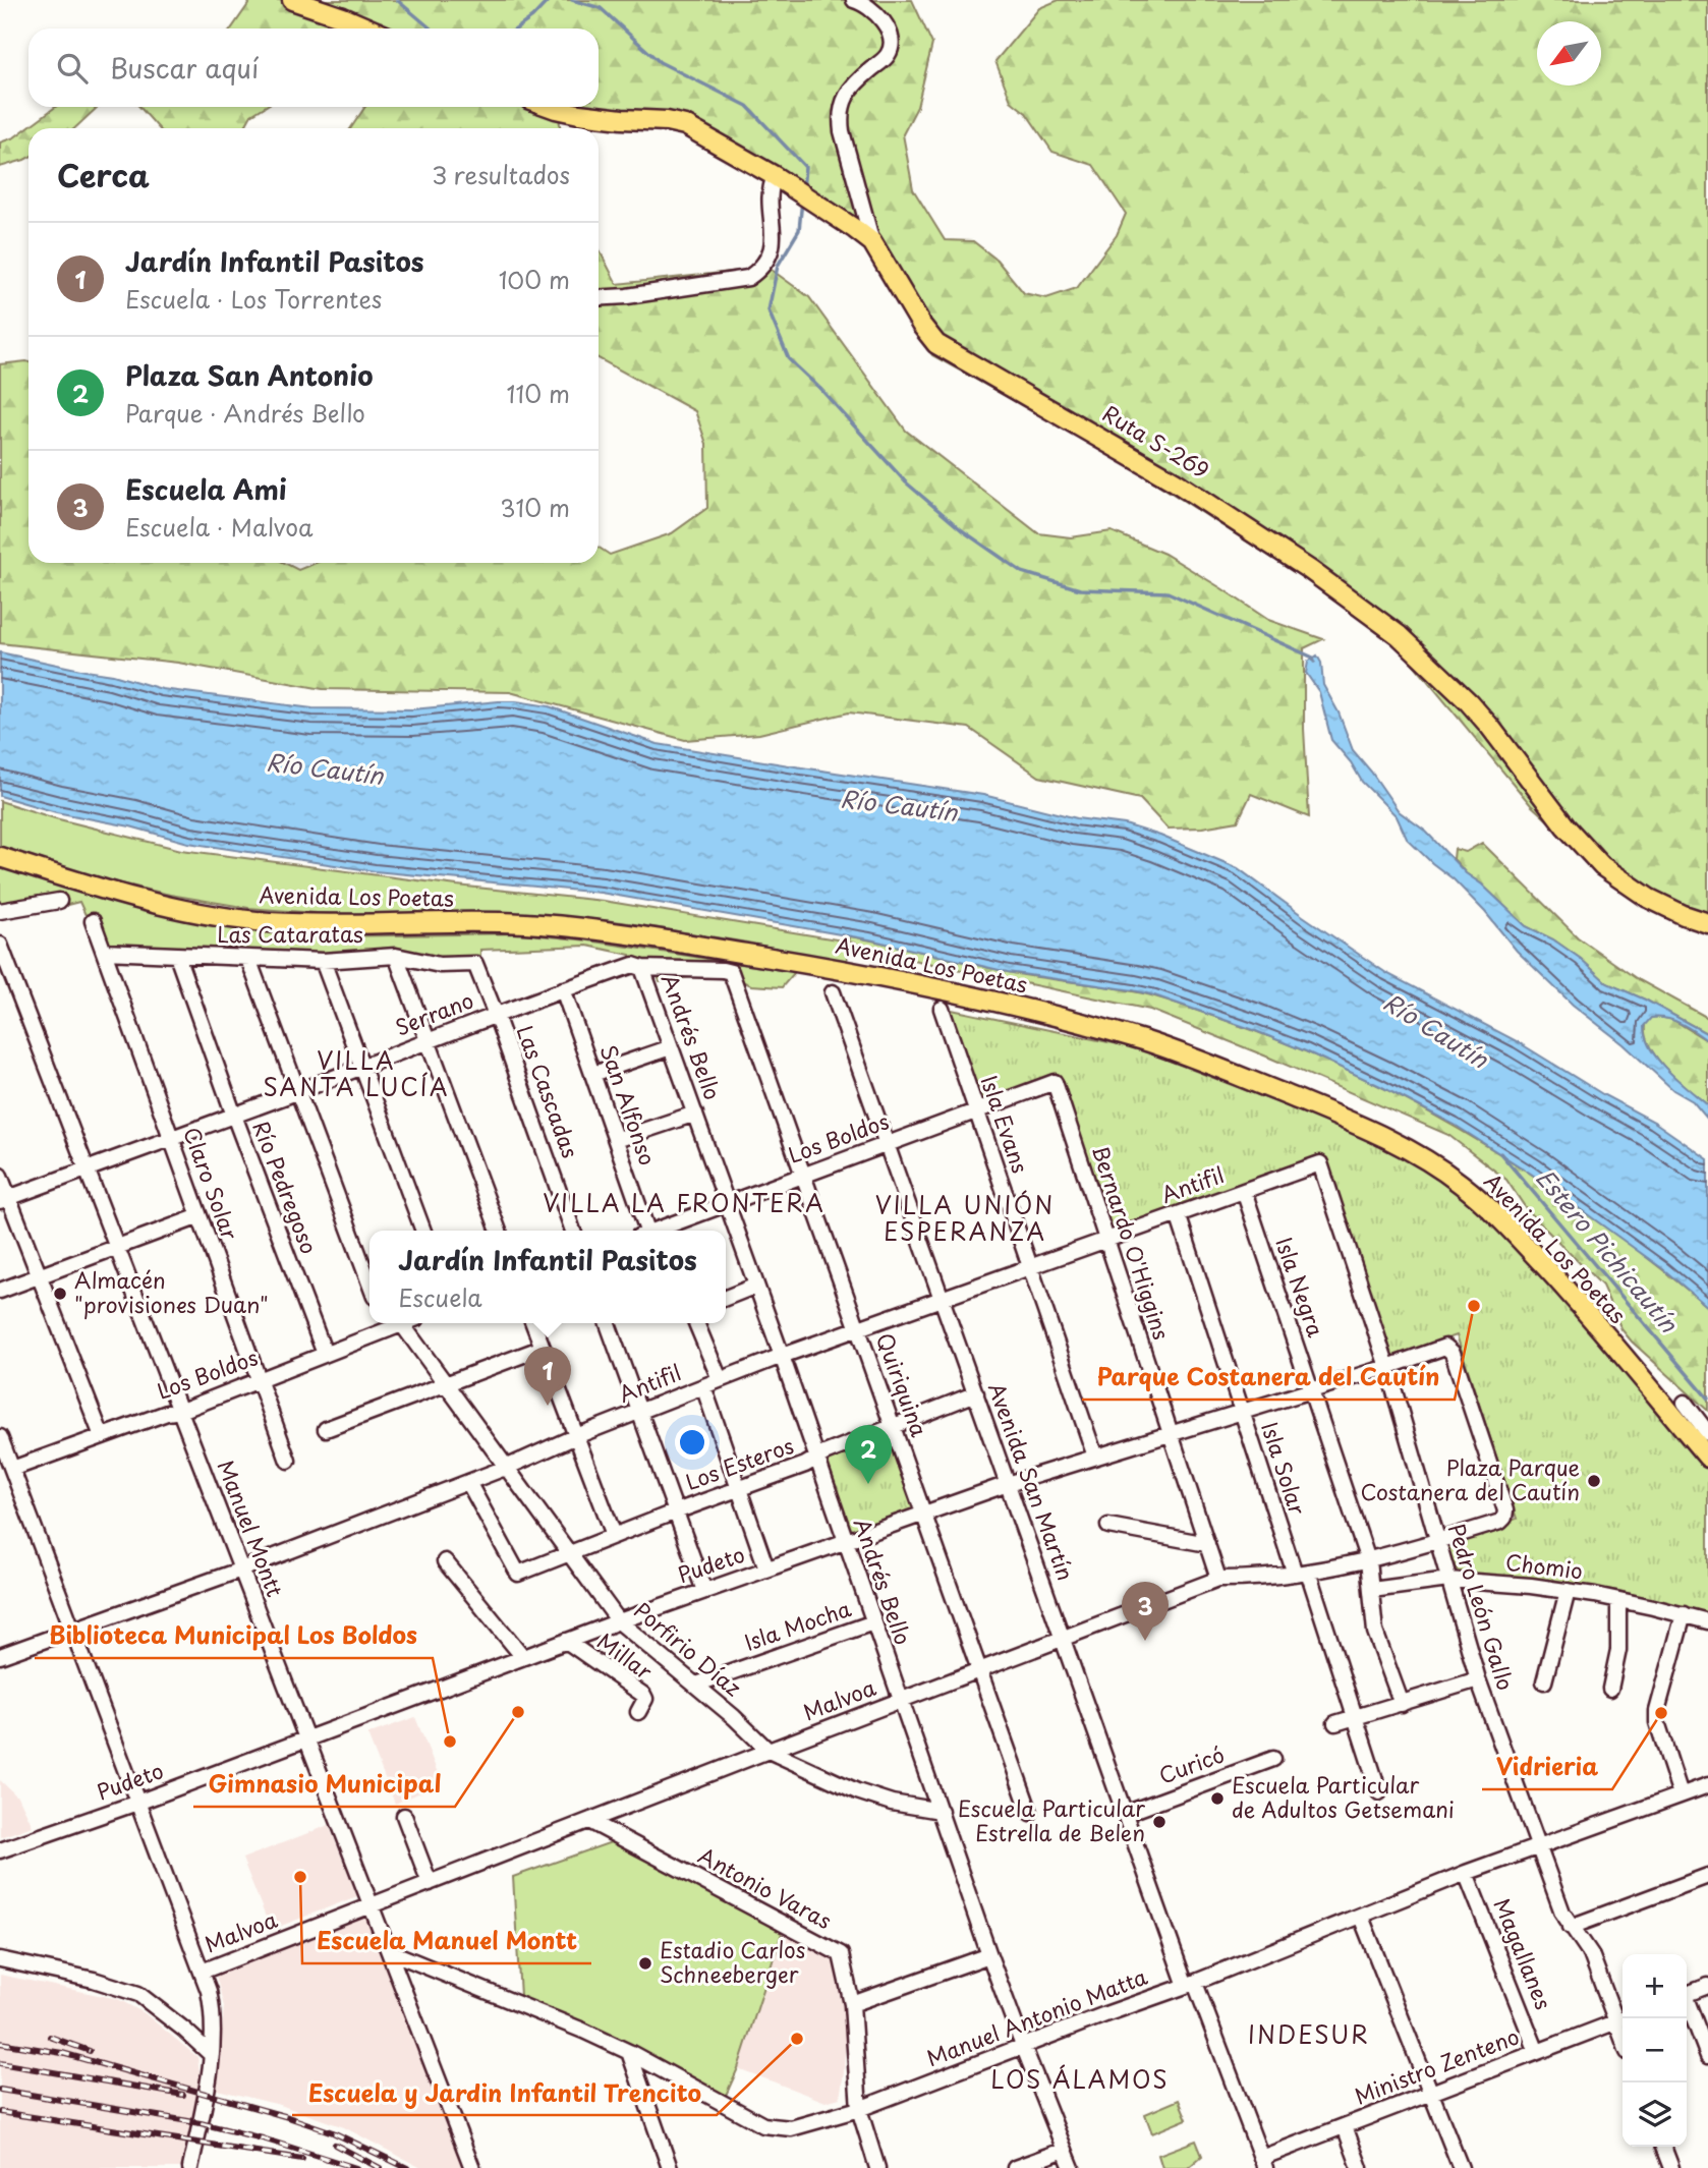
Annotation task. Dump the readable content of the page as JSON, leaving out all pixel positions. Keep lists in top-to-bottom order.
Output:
{
  "streets": {
    "main road": ["Ruta S-269", "Avenida Los Poetas"],
    "street": [
      "Las Cataratas",
      "Serrano",
      "Andrés Bello",
      "Las Cascadas",
      "San Alfonso",
      "Isla Evans",
      "Los Boldos",
      "Claro Solar",
      "Antifil",
      "Río Pedregoso",
      "Bernardo O'Higgins",
      "Isla Negra",
      "Quiriquina",
      "Los Esteros",
      "Isla Solar",
      "Avenida San Martín",
      "Manuel Montt",
      "Pudeto",
      "Chomio",
      "Pedro León Gallo",
      "Isla Mocha",
      "Porfirio Díaz",
      "Millar",
      "Malvoa",
      "Curicó",
      "Antonio Varas",
      "Magallanes",
      "Manuel Antonio Matta",
      "Ministro Zenteno"
    ]
  },
  "crossings": [
    ["Las Cataratas", "Las Cascadas"],
    ["Las Cataratas", "Claro Solar"],
    ["Las Cataratas", "Río Pedregoso"],
    ["Serrano", "Andrés Bello"],
    ["Serrano", "Las Cascadas"],
    ["Serrano", "San Alfonso"],
    ["Serrano", "Claro Solar"],
    ["Serrano", "Río Pedregoso"],
    ["Serrano", "Quiriquina"],
    ["Serrano", "Manuel Montt"],
    ["Andrés Bello", "Los Boldos"],
    ["Andrés Bello", "Antifil"],
    ["Andrés Bello", "Los Esteros"],
    ["Andrés Bello", "Pudeto"],
    ["Andrés Bello", "Isla Mocha"],
    ["Andrés Bello", "Porfirio Díaz"],
    ["Andrés Bello", "Malvoa"],
    ["Andrés Bello", "Manuel Antonio Matta"],
    ["Isla Evans", "Los Boldos"],
    ["Isla Evans", "Antifil"],
    ["Isla Evans", "Pudeto"],
    ["Los Boldos", "Claro Solar"],
    ["Los Boldos", "Río Pedregoso"],
    ["Los Boldos", "Bernardo O'Higgins"],
    ["Los Boldos", "Quiriquina"],
    ["Los Boldos", "Avenida San Martín"],
    ["Los Boldos", "Manuel Montt"],
    ["Los Boldos", "Porfirio Díaz"],
    ["Antifil", "Bernardo O'Higgins"],
    ["Antifil", "Isla Negra"],
    ["Antifil", "Quiriquina"],
    ["Antifil", "Los Esteros"],
    ["Antifil", "Isla Solar"],
    ["Antifil", "Avenida San Martín"],
    ["Antifil", "Manuel Montt"],
    ["Antifil", "Pedro León Gallo"],
    ["Antifil", "Porfirio Díaz"],
    ["Bernardo O'Higgins", "Pudeto"],
    ["Bernardo O'Higgins", "Malvoa"],
    ["Isla Negra", "Pudeto"],
    ["Isla Negra", "Chomio"],
    ["Isla Negra", "Malvoa"],
    ["Quiriquina", "Los Esteros"],
    ["Quiriquina", "Pudeto"],
    ["Quiriquina", "Malvoa"],
    ["Los Esteros", "Avenida San Martín"],
    ["Los Esteros", "Porfirio Díaz"],
    ["Isla Solar", "Pudeto"],
    ["Isla Solar", "Malvoa"],
    ["Avenida San Martín", "Pudeto"],
    ["Avenida San Martín", "Malvoa"],
    ["Avenida San Martín", "Curicó"],
    ["Avenida San Martín", "Manuel Antonio Matta"],
    ["Avenida San Martín", "Ministro Zenteno"],
    ["Manuel Montt", "Pudeto"],
    ["Manuel Montt", "Malvoa"],
    ["Manuel Montt", "Manuel Antonio Matta"],
    ["Pudeto", "Pedro León Gallo"],
    ["Pudeto", "Porfirio Díaz"],
    ["Pudeto", "Millar"],
    ["Pudeto", "Malvoa"],
    ["Chomio", "Pedro León Gallo"],
    ["Pedro León Gallo", "Malvoa"],
    ["Pedro León Gallo", "Manuel Antonio Matta"],
    ["Pedro León Gallo", "Ministro Zenteno"],
    ["Isla Mocha", "Porfirio Díaz"],
    ["Porfirio Díaz", "Malvoa"],
    ["Malvoa", "Antonio Varas"],
    ["Antonio Varas", "Manuel Antonio Matta"],
    ["Magallanes", "Manuel Antonio Matta"],
    ["Magallanes", "Ministro Zenteno"]
  ],
  "districts": [
    "VILLA SANTA LUCÍA",
    "VILLA LA FRONTERA",
    "VILLA UNIÓN ESPERANZA",
    "INDESUR",
    "LOS ÁLAMOS"
  ],
  "water": ["Río Cautín", "Estero Pichicautín"],
  "places": [
    "Almacén \"provisiones Duan\"",
    "Parque Costanera del Cautín",
    "Plaza Parque Costanera del Cautín",
    "Gimnasio Municipal",
    "Vidrieria",
    "Biblioteca Municipal Los Boldos",
    "Escuela Particular de Adultos Getsemani",
    "Escuela Particular Estrella de Belen",
    "Escuela Manuel Montt",
    "Estadio Carlos Schneeberger",
    "Escuela y Jardin Infantil Trencito"
  ],
  "north": "bottom left",
  "page": {
    "search": "Buscar aquí",
    "heading": ["Cerca", "3 resultados"],
    "list": [
      {
        "mark": "1",
        "name": "Jardín Infantil Pasitos",
        "note": "Escuela · Los Torrentes",
        "value": "100 m"
      },
      {
        "mark": "2",
        "name": "Plaza San Antonio",
        "note": "Parque · Andrés Bello",
        "value": "110 m"
      },
      {
        "mark": "3",
        "name": "Escuela Ami",
        "note": "Escuela · Malvoa",
        "value": "310 m"
      }
    ],
    "popup": ["Jardín Infantil Pasitos", "Escuela"],
    "pins": ["1", "2", "3"],
    "map_buttons": ["+", "−"]
  }
}
